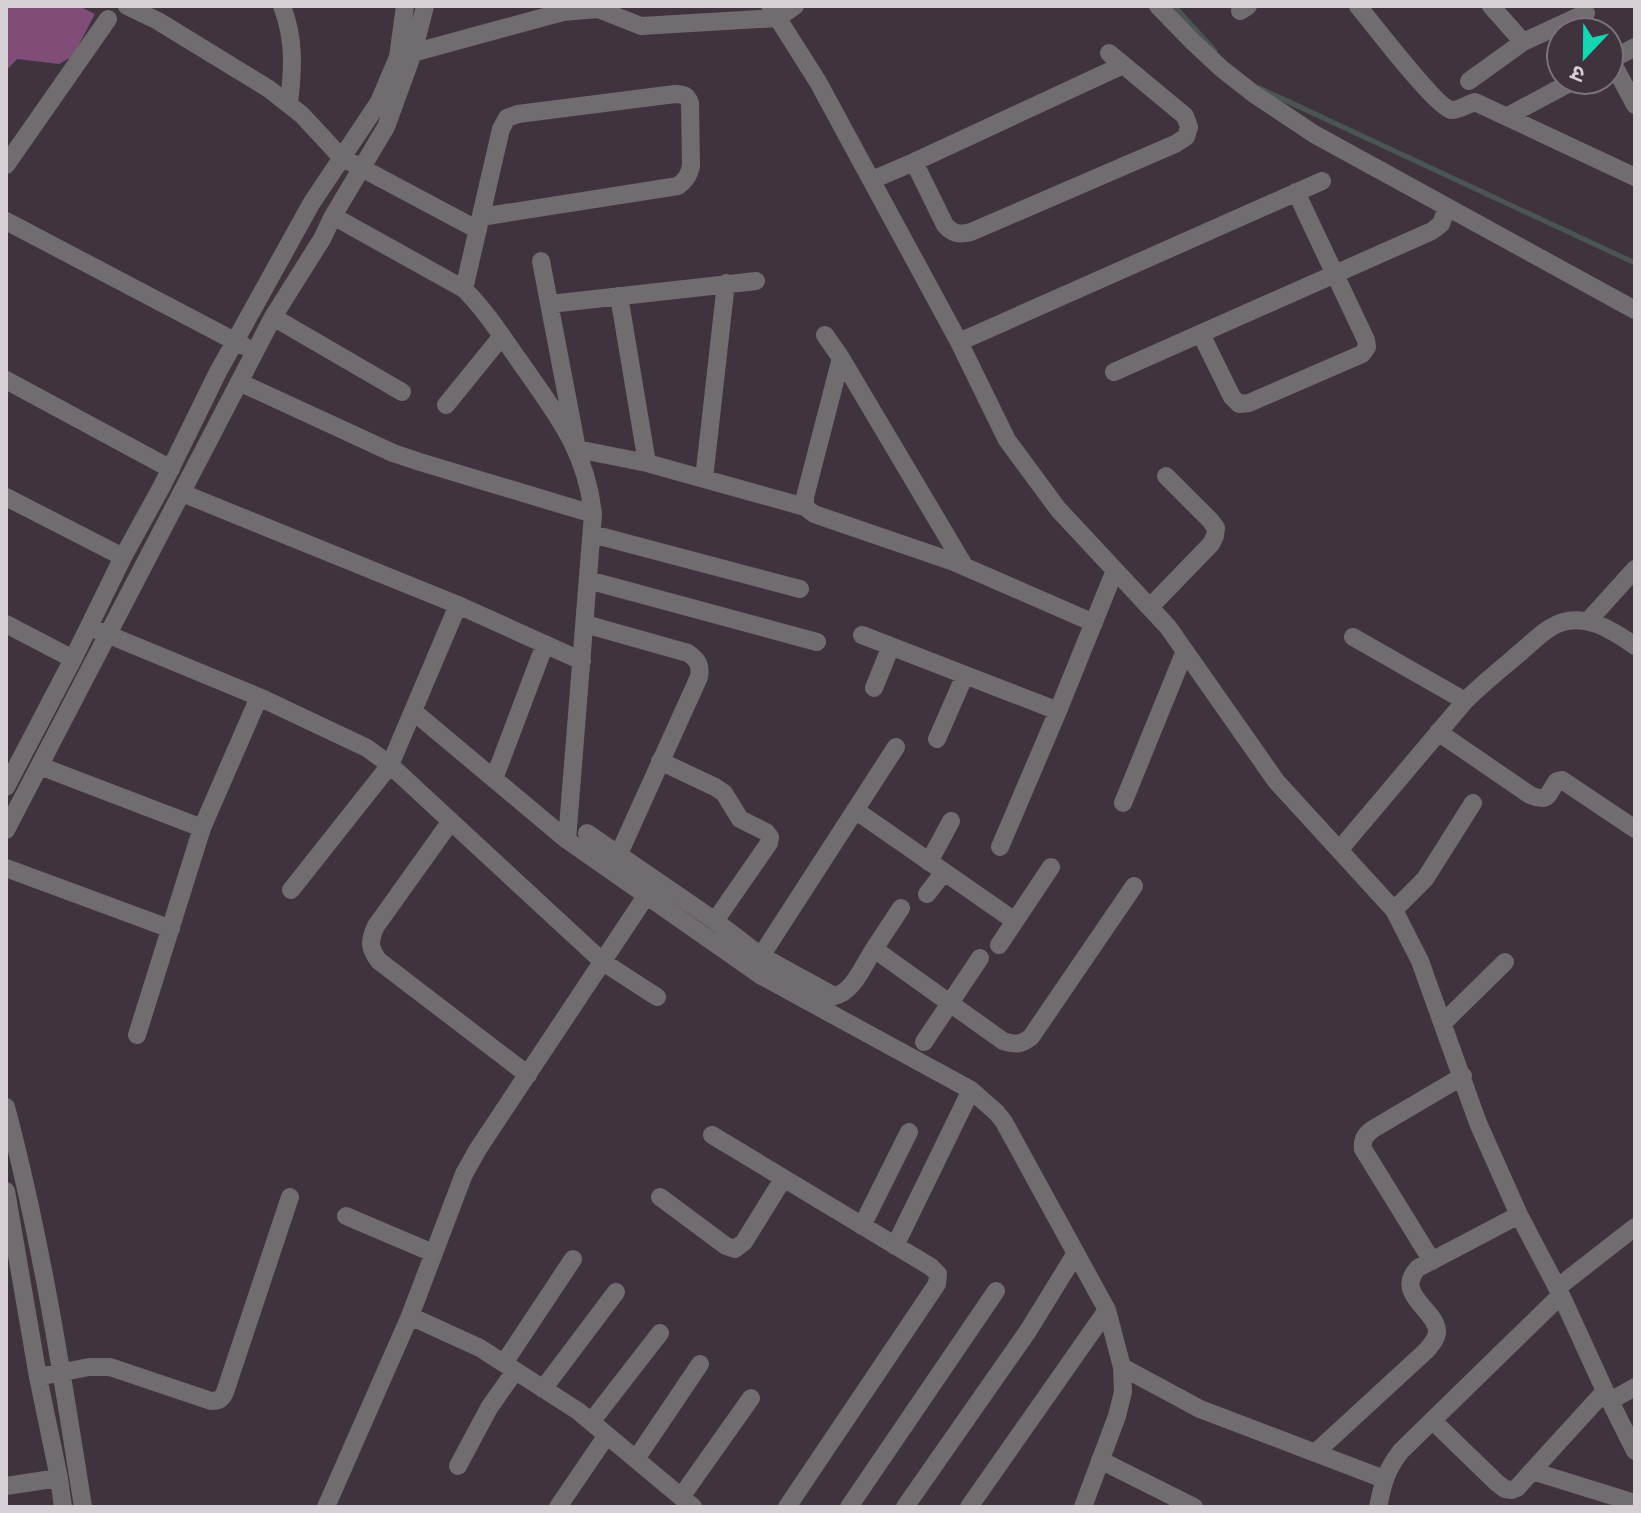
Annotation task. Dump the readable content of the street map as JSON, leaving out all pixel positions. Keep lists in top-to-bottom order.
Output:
{
  "north": "bottom"
}
